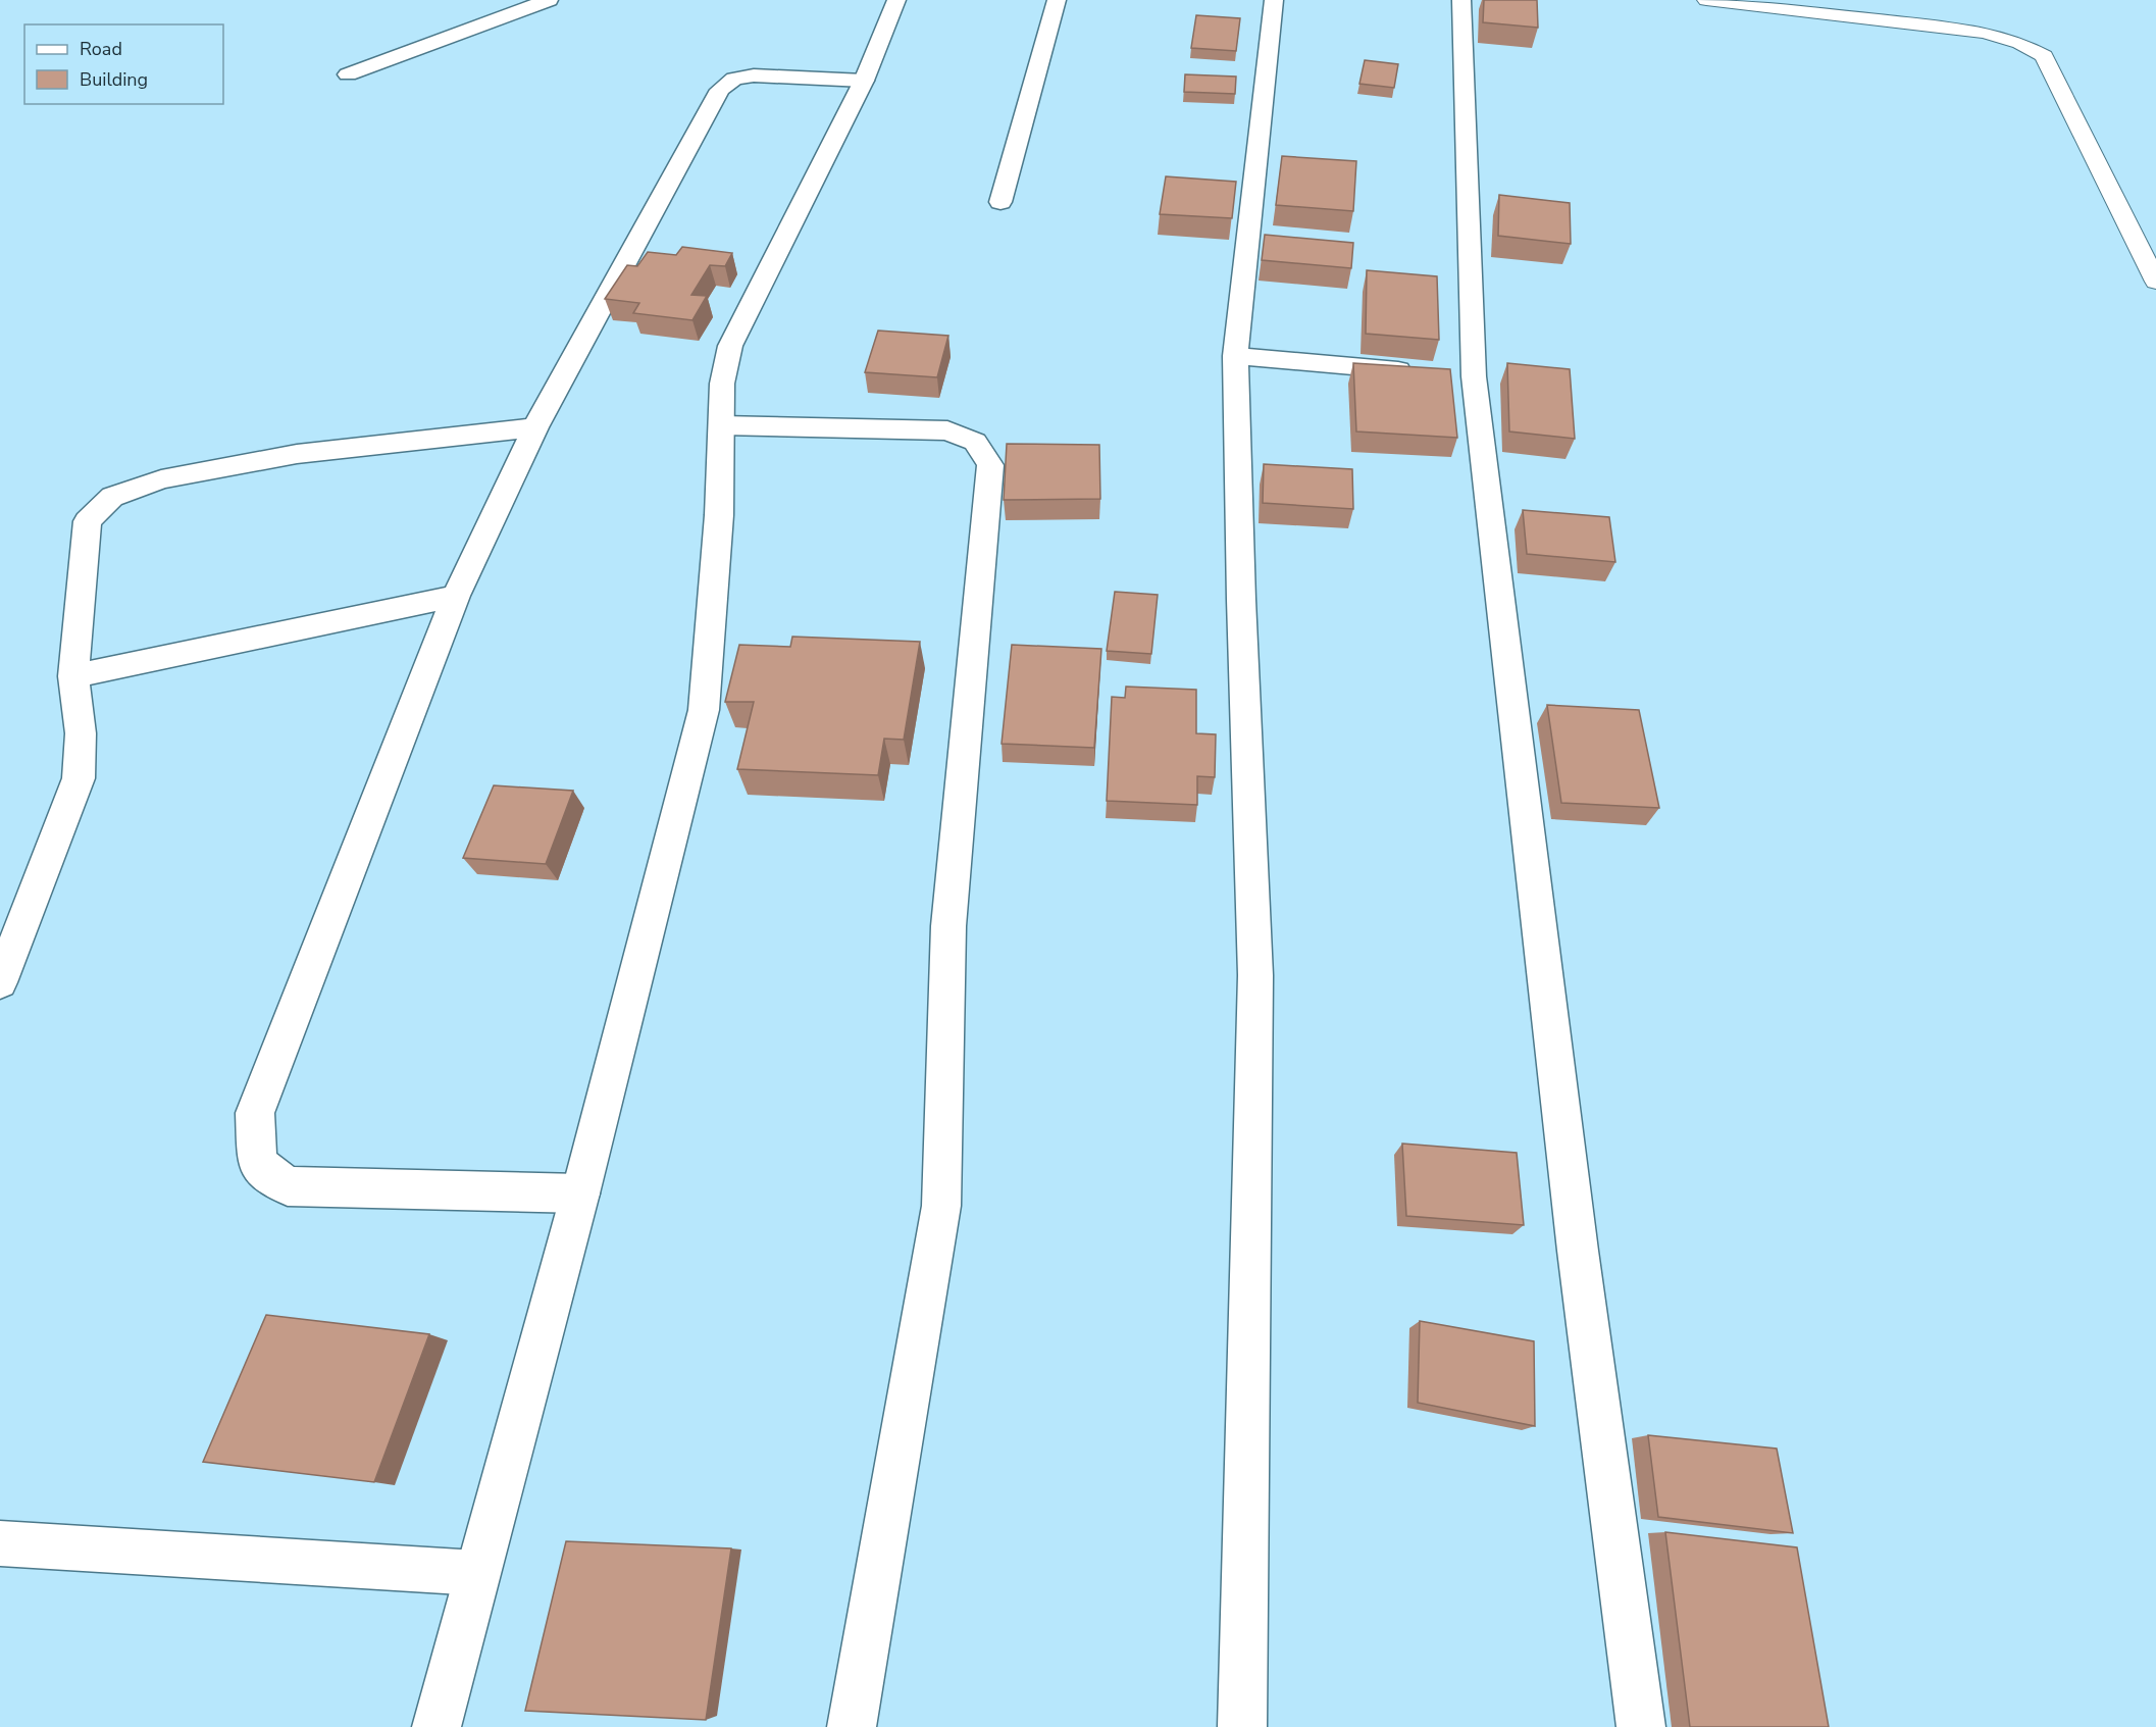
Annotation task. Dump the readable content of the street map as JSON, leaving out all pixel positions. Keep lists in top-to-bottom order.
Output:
{
  "legend": ["Road", "Building"]
}
